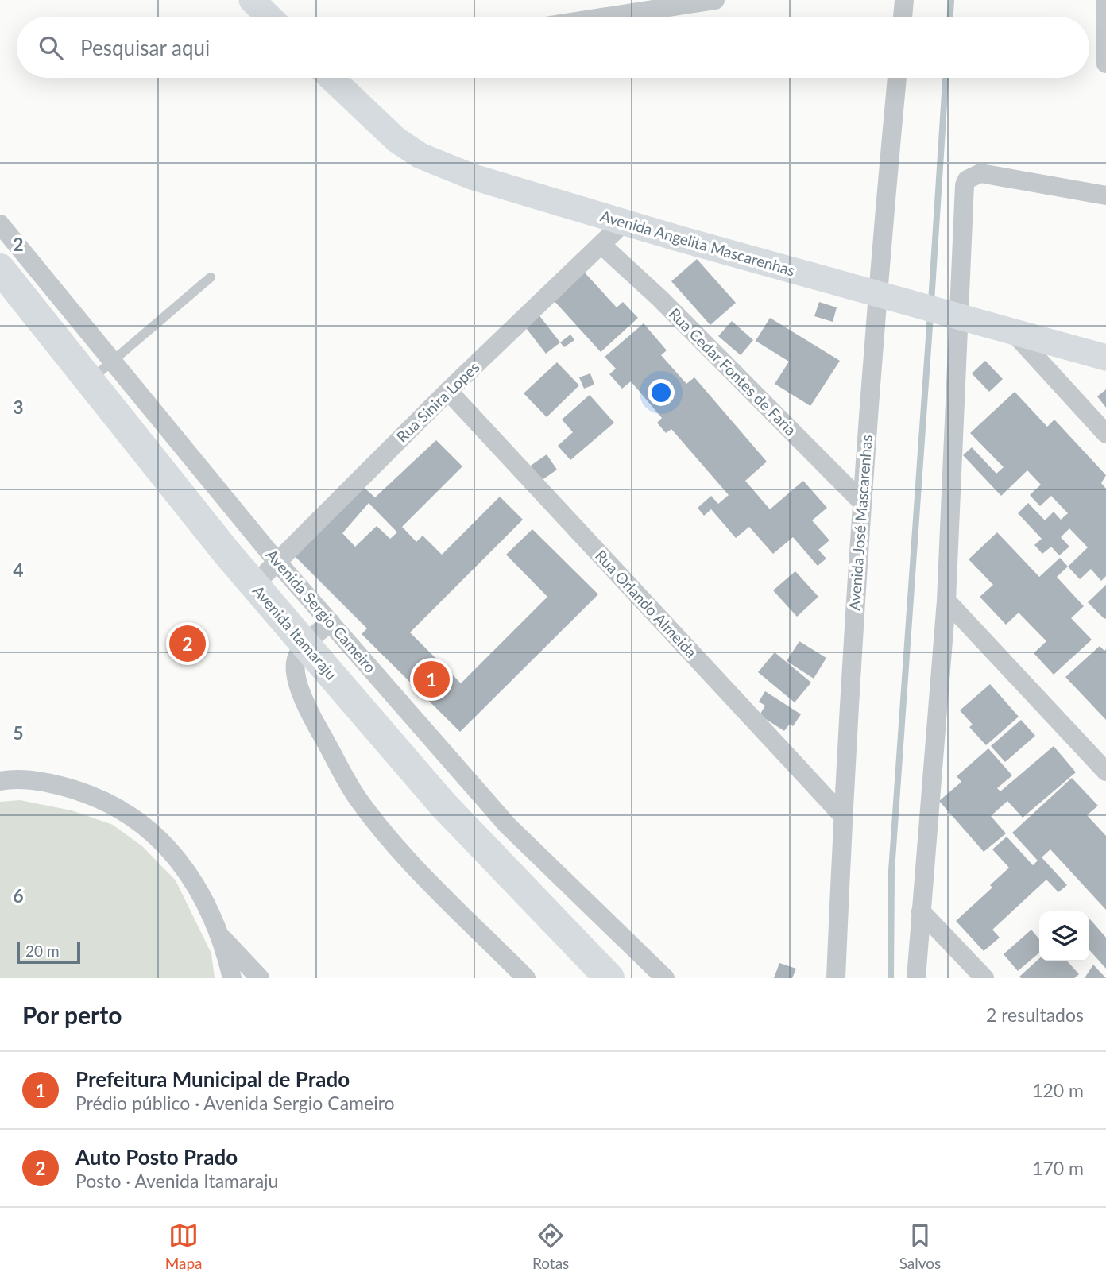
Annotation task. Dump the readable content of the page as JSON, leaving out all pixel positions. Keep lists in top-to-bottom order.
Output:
{
  "streets": {
    "main road": ["Avenida Itamaraju"],
    "street": [
      "Avenida Angelita Mascarenhas",
      "Rua Cedar Fontes de Faria",
      "Rua Sinira Lopes",
      "Avenida José Mascarenhas",
      "Rua Orlando Almeida",
      "Avenida Sergio Cameiro"
    ]
  },
  "crossings": [
    ["Avenida Angelita Mascarenhas", "Rua Sinira Lopes"],
    ["Avenida Angelita Mascarenhas", "Avenida José Mascarenhas"],
    ["Rua Cedar Fontes de Faria", "Rua Sinira Lopes"],
    ["Rua Cedar Fontes de Faria", "Avenida José Mascarenhas"],
    ["Rua Sinira Lopes", "Rua Orlando Almeida"],
    ["Rua Sinira Lopes", "Avenida Sergio Cameiro"],
    ["Rua Sinira Lopes", "Avenida Itamaraju"],
    ["Avenida José Mascarenhas", "Rua Orlando Almeida"]
  ],
  "scale_bar": "20 m",
  "page": {
    "search": "Pesquisar aqui",
    "pins": ["2", "1"],
    "scale": "20 m",
    "heading": ["Por perto", "2 resultados"],
    "list": [
      {
        "mark": "1",
        "name": "Prefeitura Municipal de Prado",
        "note": "Prédio público · Avenida Sergio Cameiro",
        "value": "120 m"
      },
      {
        "mark": "2",
        "name": "Auto Posto Prado",
        "note": "Posto · Avenida Itamaraju",
        "value": "170 m"
      }
    ],
    "nav": ["Mapa", "Rotas", "Salvos"]
  },
  "grid": {
    "rows": [
      "2",
      "3",
      "4",
      "5",
      "6"
    ]
  }
}
